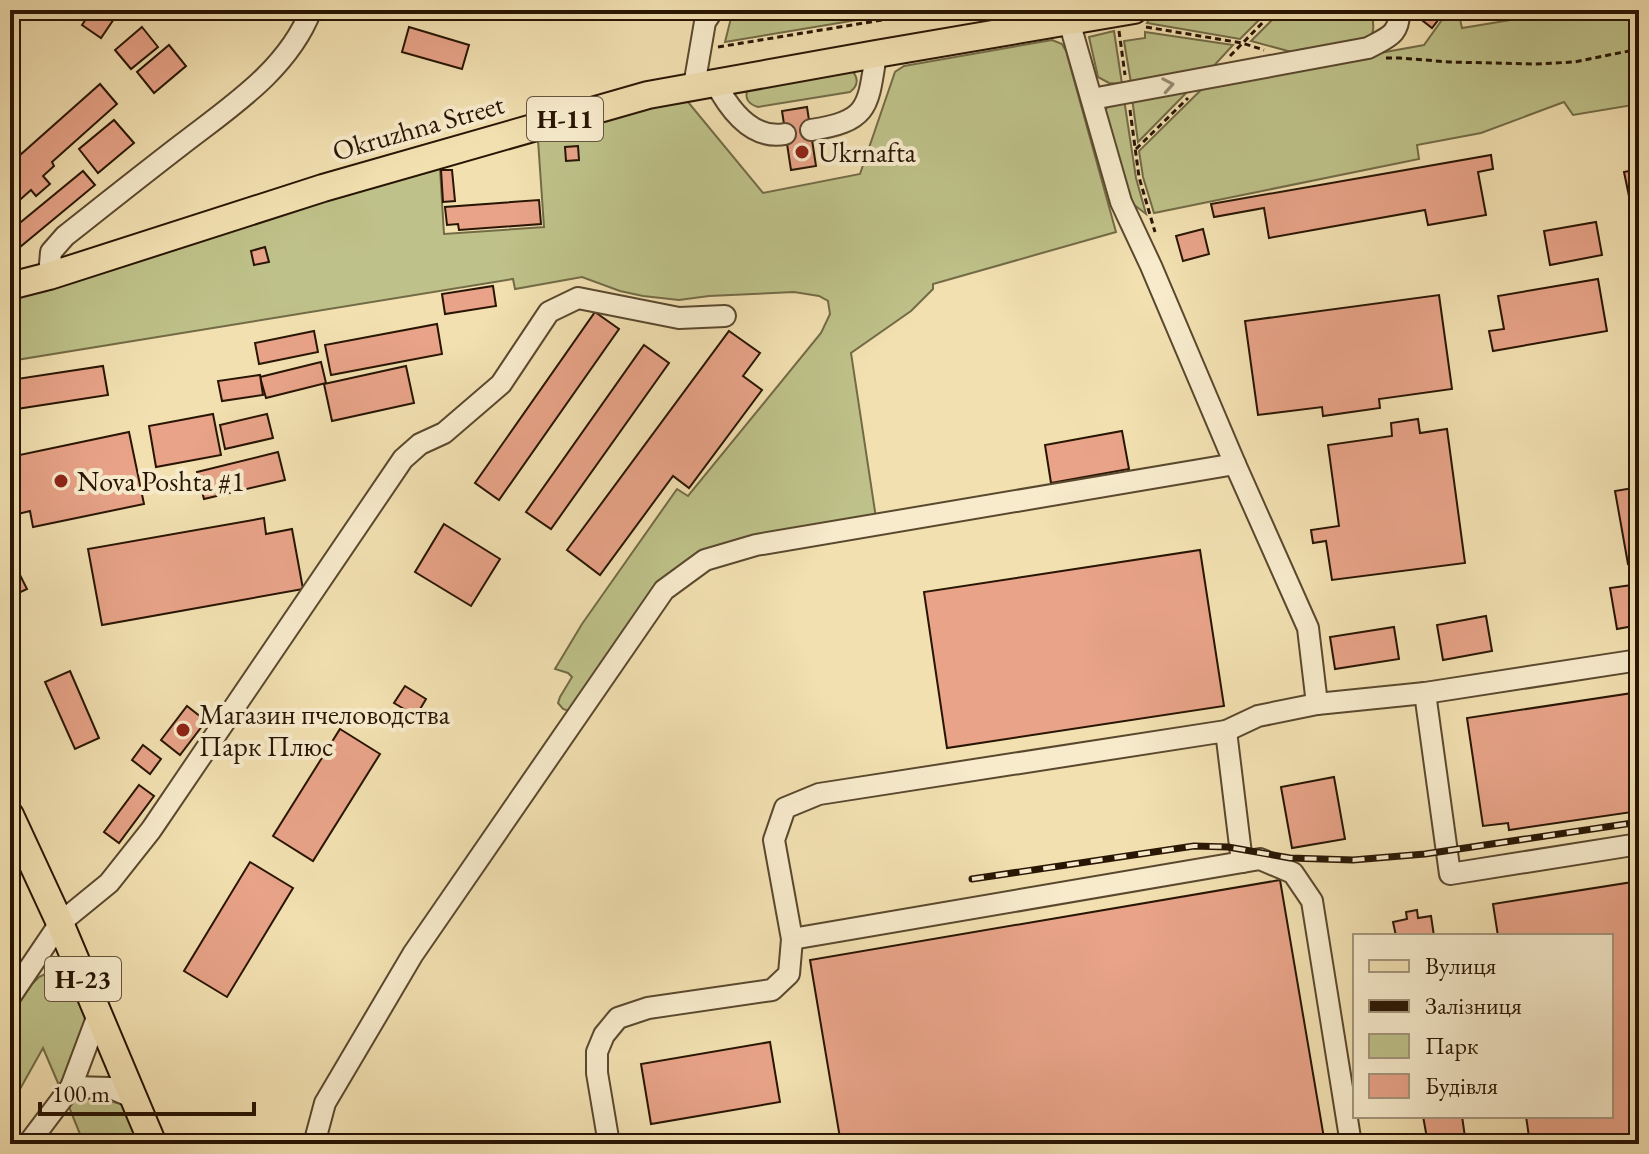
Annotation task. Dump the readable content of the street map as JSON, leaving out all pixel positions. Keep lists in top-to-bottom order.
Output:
{
  "streets": {
    "main road": ["Н-11", "Okruzhna Street", "Н-23"]
  },
  "places": ["Ukrnafta", "Nova Poshta #1", "Магазин пчеловодства Парк Плюс"],
  "legend": [
    "Вулиця",
    "Залізниця",
    "Парк",
    "Будівля"
  ],
  "scale_bar": "100 m"
}
